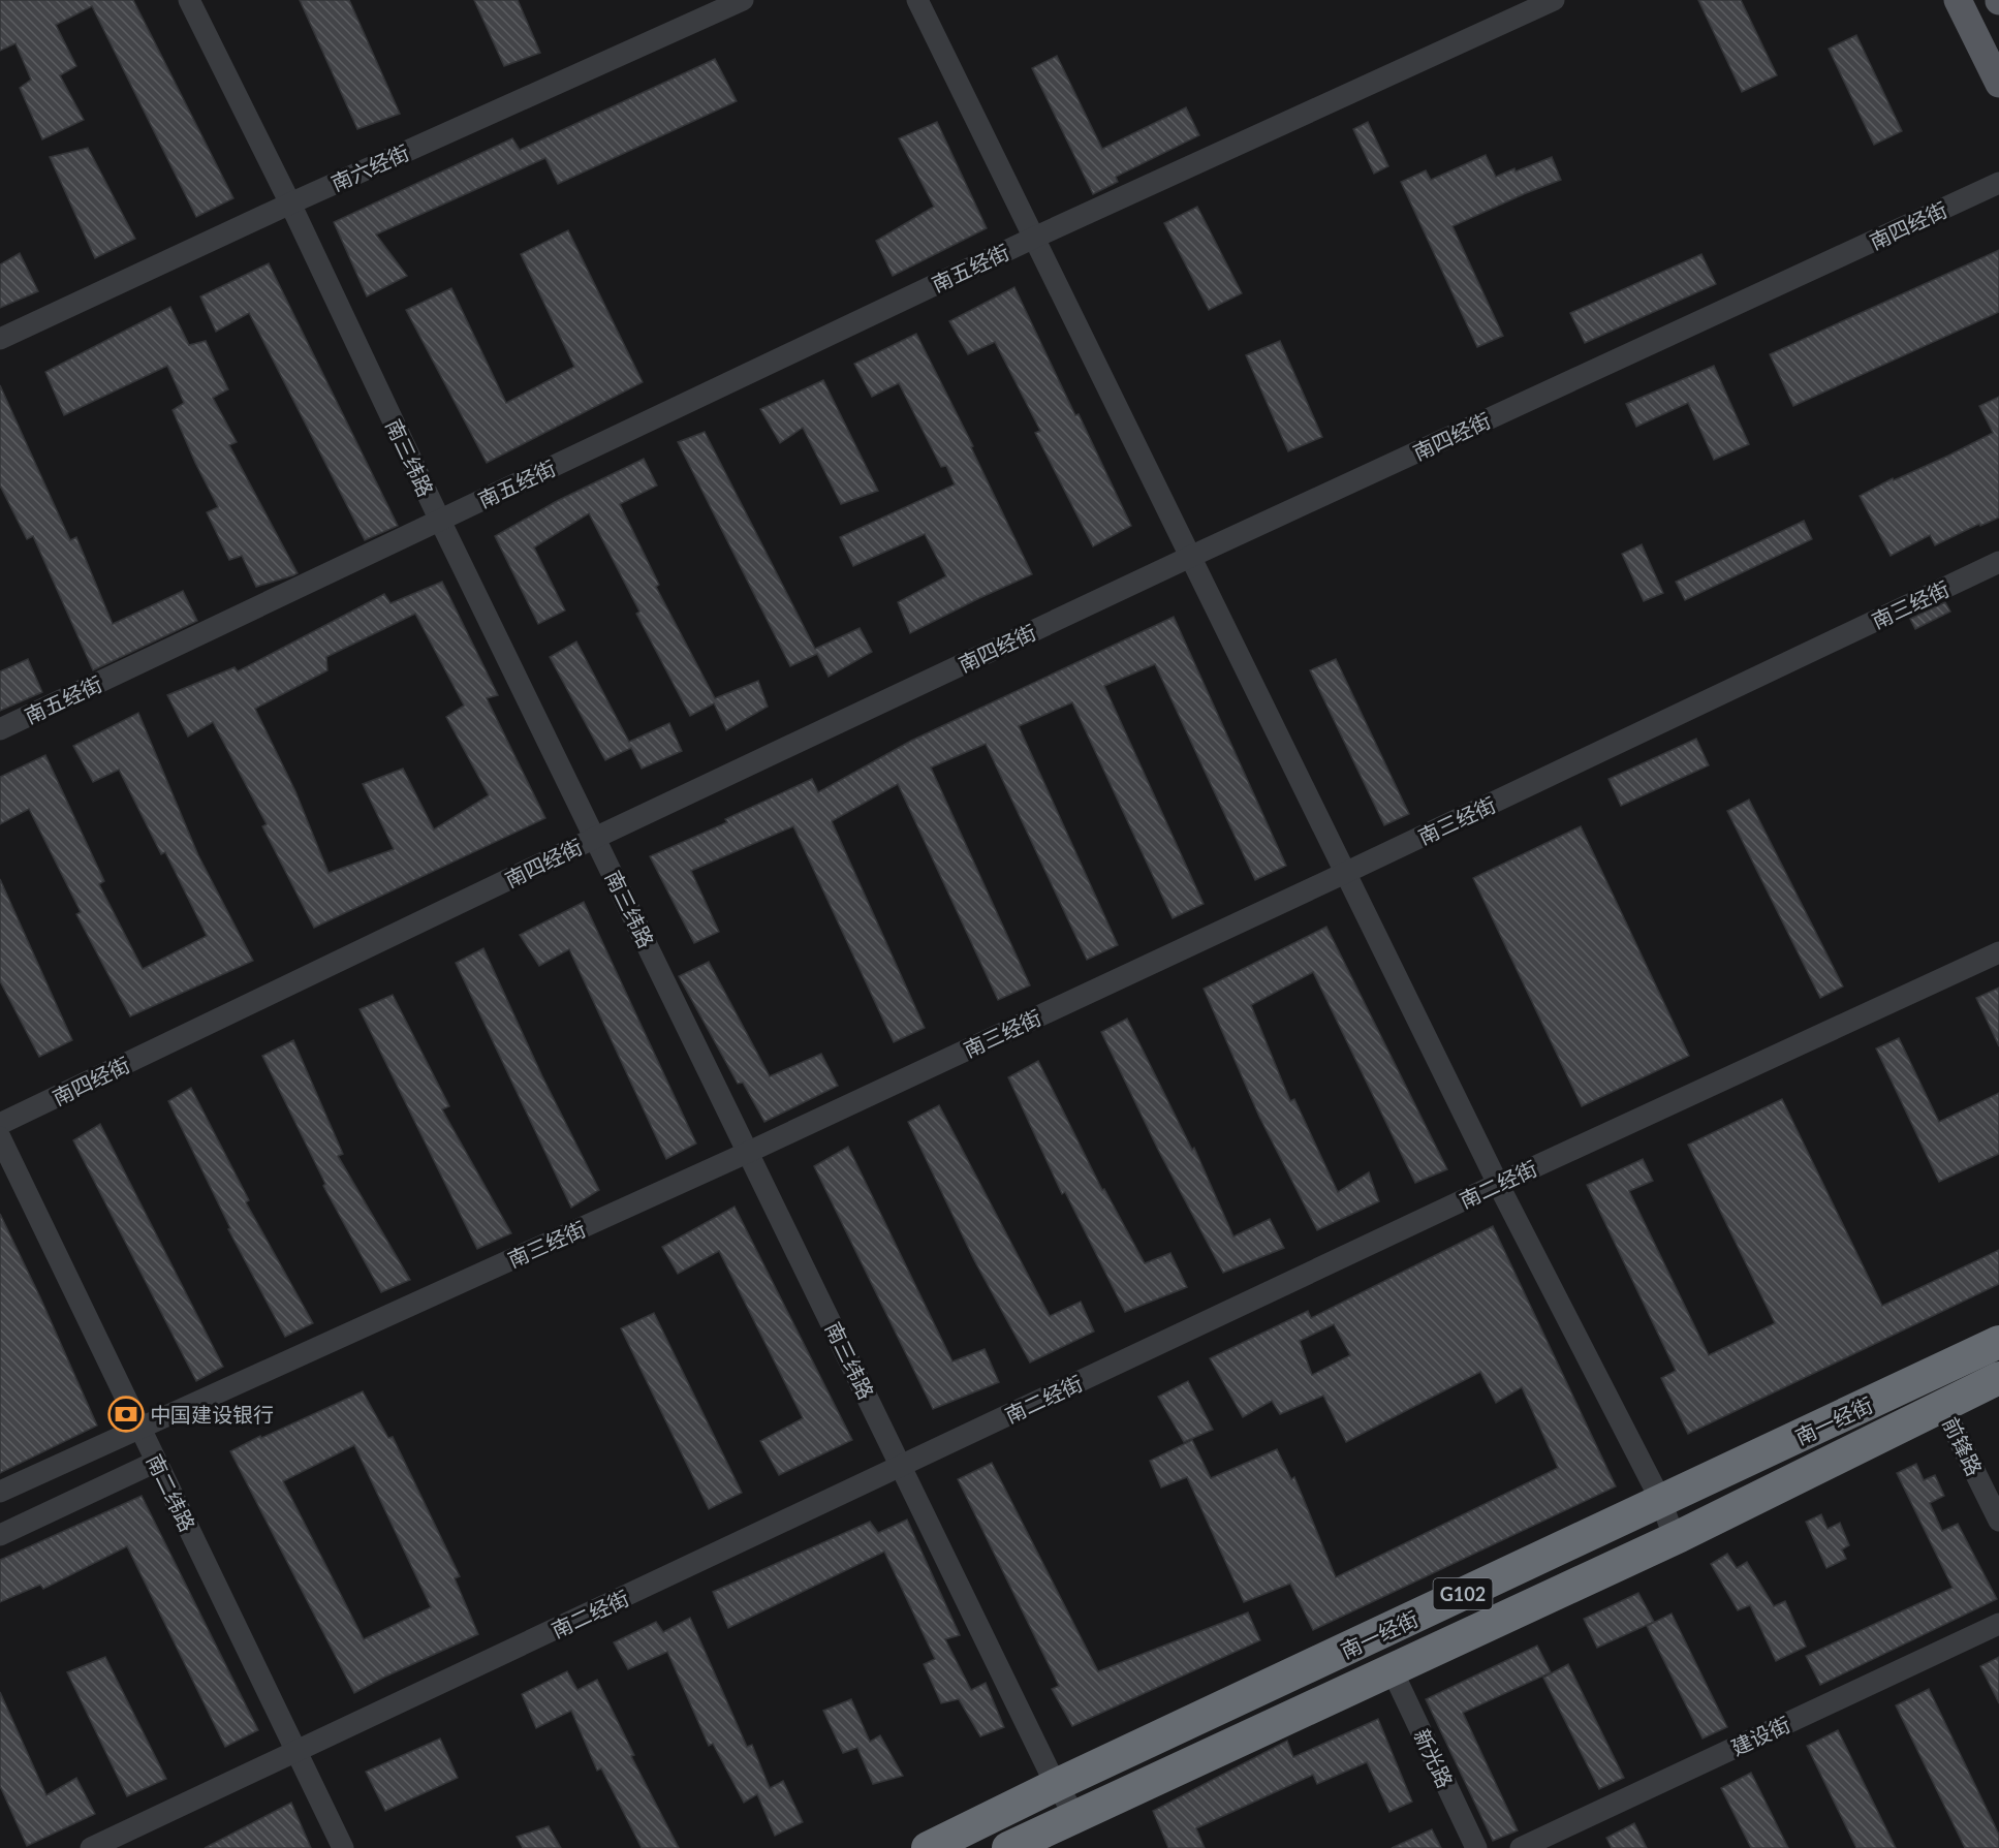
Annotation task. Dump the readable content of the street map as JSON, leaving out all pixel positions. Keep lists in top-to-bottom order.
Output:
{
  "streets": {
    "highway": ["南一经街", "G102"],
    "street": [
      "南六经街",
      "南四经街",
      "南五经街",
      "南三纬路",
      "南三经街",
      "南二经街",
      "前锋路",
      "南二纬路",
      "建设街",
      "新光路"
    ]
  },
  "crossings": [
    ["南六经街", "南三纬路"],
    ["南四经街", "南三纬路"],
    ["南五经街", "南三纬路"],
    ["南三纬路", "南三经街"],
    ["南三纬路", "南二经街"],
    ["南三纬路", "南一经街"],
    ["南三经街", "南二纬路"],
    ["南二经街", "南二纬路"],
    ["南一经街", "前锋路"],
    ["南一经街", "新光路"]
  ],
  "places": {
    "bank": ["中国建设银行"]
  }
}
